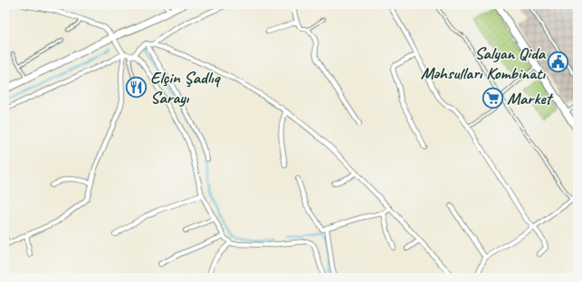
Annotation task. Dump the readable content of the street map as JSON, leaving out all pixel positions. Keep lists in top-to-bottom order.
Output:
{
  "places": {
    "public building": ["Salyan Qida Məhsulları Kombinatı"],
    "restaurant": ["Elçin Şadlıq Sarayı"],
    "supermarket": ["Market"]
  }
}
